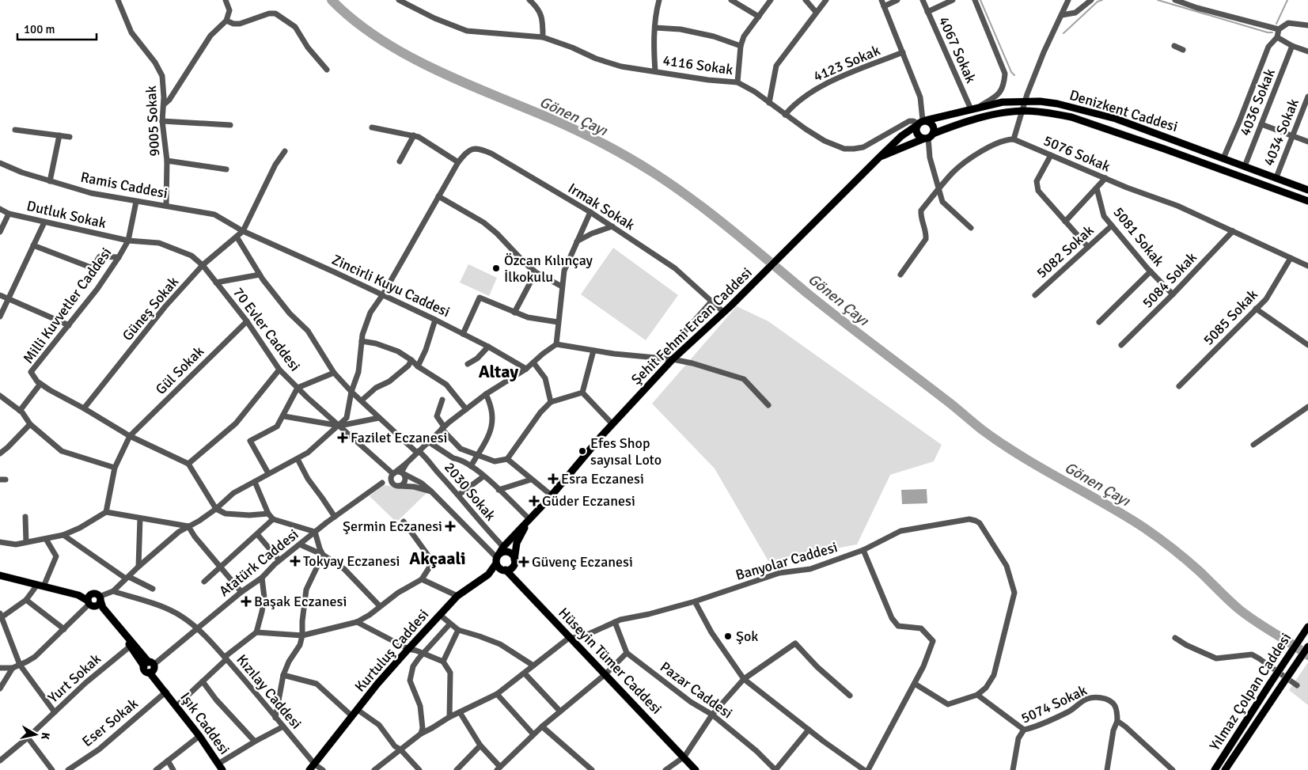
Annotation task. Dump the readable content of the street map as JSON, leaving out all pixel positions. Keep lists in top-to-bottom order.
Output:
{
  "streets": {
    "main road": [
      "Denizkent Caddesi",
      "Şehit Fehmi Ercan Caddesi",
      "Kurtuluş Caddesi",
      "Hüseyin Tümer Caddesi",
      "Yılmaz Çolpan Caddesi",
      "Işık Caddesi"
    ],
    "street": [
      "4067 Sokak",
      "4123 Sokak",
      "4116 Sokak",
      "4036 Sokak",
      "9005 Sokak",
      "4034 Sokak",
      "5076 Sokak",
      "Ramis Caddesi",
      "Irmak Sokak",
      "Dutluk Sokak",
      "5081 Sokak",
      "5082 Sokak",
      "5084 Sokak",
      "Zincirli Kuyu Caddesi",
      "Milli Kuvvetler Caddesi",
      "Güneş Sokak",
      "5085 Sokak",
      "70 Evler Caddesi",
      "Gül Sokak",
      "2030 Sokak",
      "Banyolar Caddesi",
      "Atatürk Caddesi",
      "Yurt Sokak",
      "Pazar Caddesi",
      "Kızılay Caddesi",
      "5074 Sokak",
      "Eser Sokak"
    ]
  },
  "crossings": [
    ["4067 Sokak", "Denizkent Caddesi"],
    ["4123 Sokak", "4116 Sokak"],
    ["4116 Sokak", "Denizkent Caddesi"],
    ["4116 Sokak", "Şehit Fehmi Ercan Caddesi"],
    ["4036 Sokak", "Denizkent Caddesi"],
    ["Denizkent Caddesi", "4034 Sokak"],
    ["Denizkent Caddesi", "Şehit Fehmi Ercan Caddesi"],
    ["9005 Sokak", "Ramis Caddesi"],
    ["5076 Sokak", "5084 Sokak"],
    ["5076 Sokak", "5085 Sokak"],
    ["Ramis Caddesi", "Zincirli Kuyu Caddesi"],
    ["Ramis Caddesi", "Milli Kuvvetler Caddesi"],
    ["Ramis Caddesi", "Güneş Sokak"],
    ["Irmak Sokak", "Zincirli Kuyu Caddesi"],
    ["Irmak Sokak", "Şehit Fehmi Ercan Caddesi"],
    ["Irmak Sokak", "70 Evler Caddesi"],
    ["Irmak Sokak", "2030 Sokak"],
    ["Dutluk Sokak", "Milli Kuvvetler Caddesi"],
    ["Dutluk Sokak", "70 Evler Caddesi"],
    ["5081 Sokak", "5082 Sokak"],
    ["5081 Sokak", "5084 Sokak"],
    ["Zincirli Kuyu Caddesi", "Güneş Sokak"],
    ["Milli Kuvvetler Caddesi", "Güneş Sokak"],
    ["Milli Kuvvetler Caddesi", "70 Evler Caddesi"],
    ["Milli Kuvvetler Caddesi", "Gül Sokak"],
    ["Güneş Sokak", "70 Evler Caddesi"],
    ["Güneş Sokak", "2030 Sokak"],
    ["Şehit Fehmi Ercan Caddesi", "2030 Sokak"],
    ["Şehit Fehmi Ercan Caddesi", "Kurtuluş Caddesi"],
    ["Şehit Fehmi Ercan Caddesi", "Hüseyin Tümer Caddesi"],
    ["70 Evler Caddesi", "Gül Sokak"],
    ["70 Evler Caddesi", "Atatürk Caddesi"],
    ["Banyolar Caddesi", "Hüseyin Tümer Caddesi"],
    ["Atatürk Caddesi", "Kızılay Caddesi"],
    ["Atatürk Caddesi", "Işık Caddesi"],
    ["Kurtuluş Caddesi", "Hüseyin Tümer Caddesi"],
    ["Kurtuluş Caddesi", "Kızılay Caddesi"],
    ["Yurt Sokak", "Işık Caddesi"],
    ["Eser Sokak", "Işık Caddesi"]
  ],
  "districts": ["Altay", "Akçaali"],
  "water": ["Gönen Çayı"],
  "places": {
    "other": ["Özcan Kılınçay İlkokulu", "Efes Shop sayısal Loto", "Şok"],
    "health": [
      "Fazilet Eczanesi",
      "Esra Eczanesi",
      "Güder Eczanesi",
      "Şermin Eczanesi",
      "Tokyay Eczanesi",
      "Güvenç Eczanesi",
      "Başak Eczanesi"
    ]
  },
  "scale_bar": "100 m",
  "north": "right"
}
